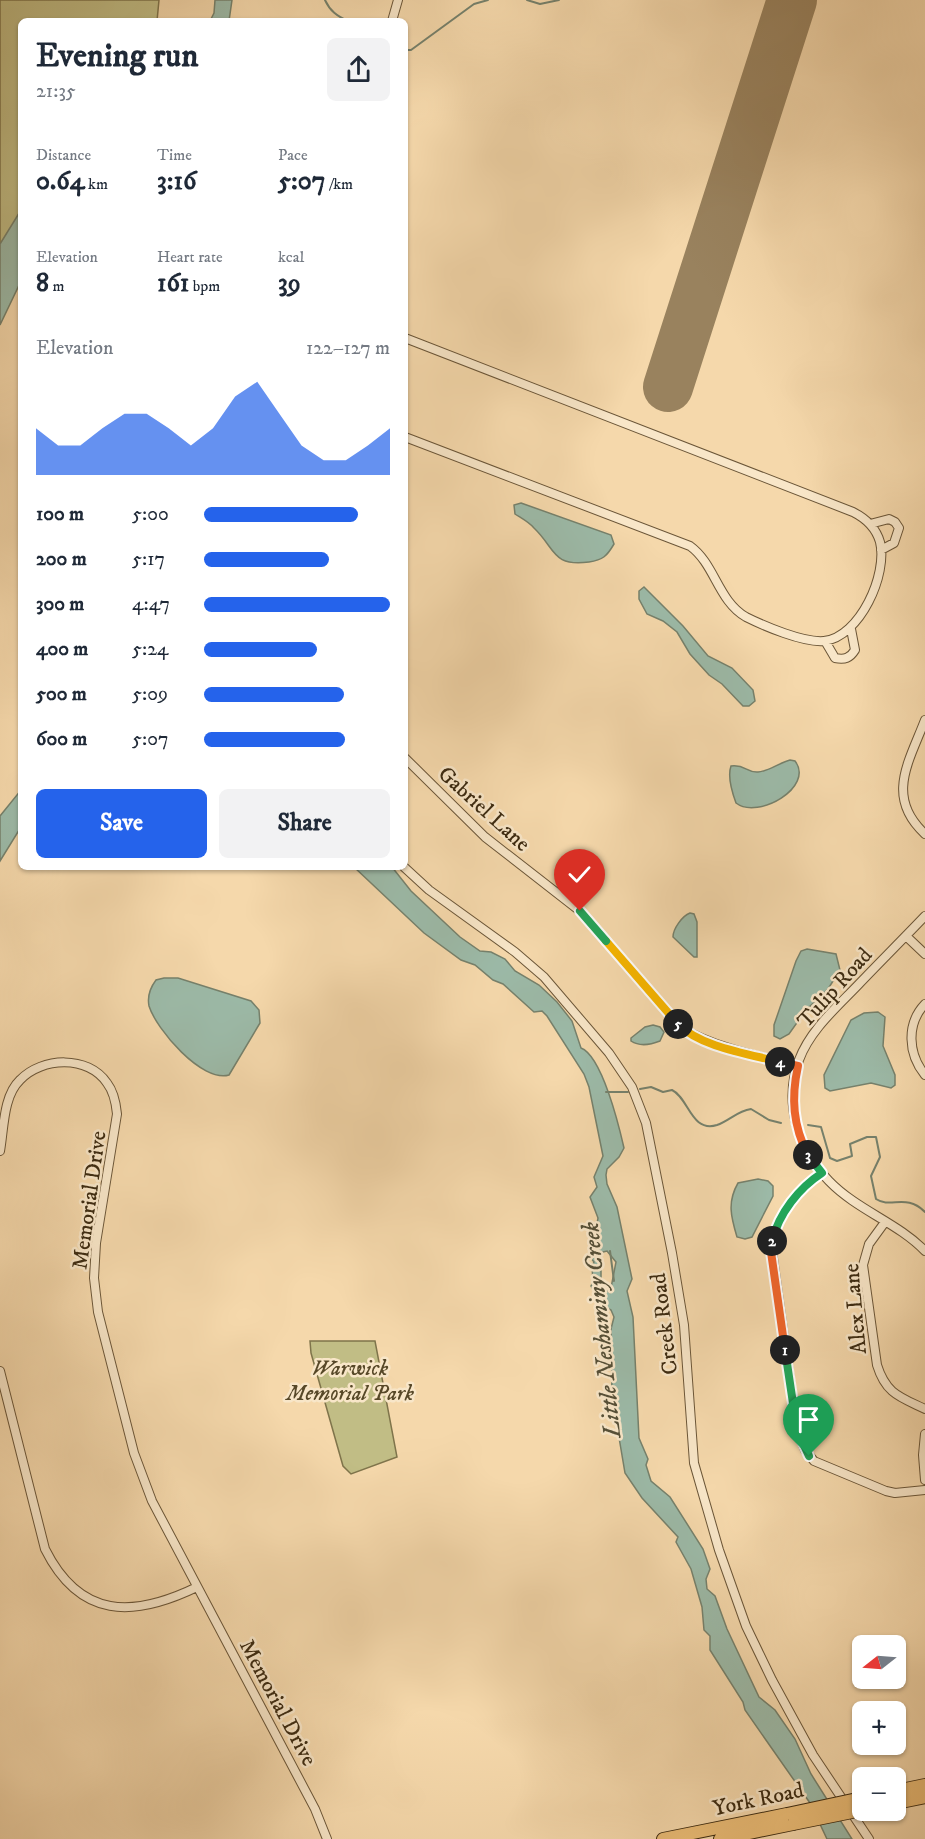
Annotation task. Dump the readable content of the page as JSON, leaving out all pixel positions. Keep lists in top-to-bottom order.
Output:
{
  "streets": {
    "highway": ["York Road"],
    "street": [
      "Gabriel Lane",
      "Tulip Road",
      "Memorial Drive",
      "Alex Lane",
      "Creek Road"
    ]
  },
  "crossings": [
    ["Gabriel Lane", "Tulip Road"],
    ["Tulip Road", "Alex Lane"]
  ],
  "water": ["Little Neshaminy Creek"],
  "parks": ["Warwick Memorial Park"],
  "north": "left",
  "page": {
    "heading": ["Evening run", "21:35"],
    "stats": [
      ["Distance", "0.64 km"],
      ["Time", "3:16"],
      ["Pace", "5:07 /km"],
      ["Elevation", "8 m"],
      ["Heart rate", "161 bpm"],
      ["kcal", "39"]
    ],
    "chart": ["Elevation", "122–127 m"],
    "list": [
      {
        "name": "100 m",
        "note": "5:00"
      },
      {
        "name": "200 m",
        "note": "5:17"
      },
      {
        "name": "300 m",
        "note": "4:47"
      },
      {
        "name": "400 m",
        "note": "5:24"
      },
      {
        "name": "500 m",
        "note": "5:09"
      },
      {
        "name": "600 m",
        "note": "5:07"
      }
    ],
    "buttons": ["Save", "Share"],
    "pins": [
      "5",
      "4",
      "3",
      "2",
      "1"
    ],
    "map_buttons": ["+", "−"]
  }
}
